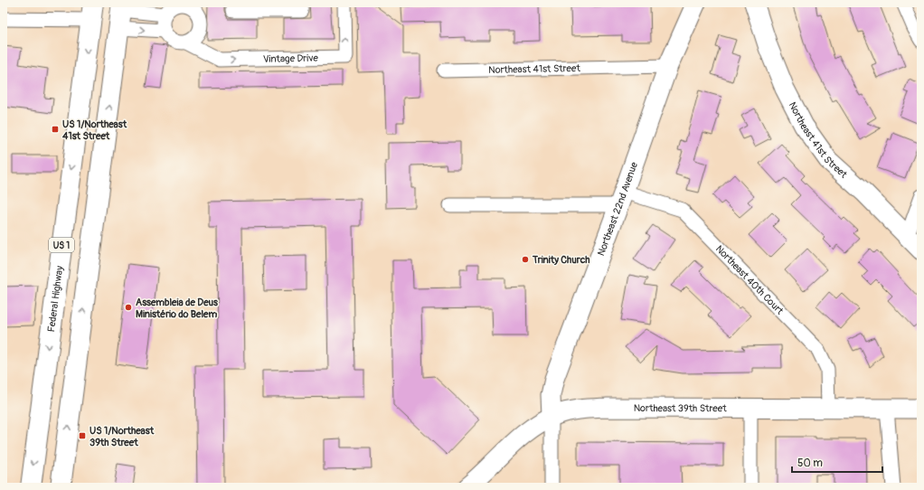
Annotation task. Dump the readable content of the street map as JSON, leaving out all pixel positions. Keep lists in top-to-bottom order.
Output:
{
  "streets": {
    "main road": ["US 1", "Federal Highway"],
    "street": [
      "Vintage Drive",
      "Northeast 41st Street",
      "Northeast 22nd Avenue",
      "Northeast 40th Court",
      "Northeast 39th Street"
    ]
  },
  "crossings": [
    ["Northeast 41st Street", "Northeast 22nd Avenue"],
    ["Northeast 22nd Avenue", "Northeast 40th Court"],
    ["Northeast 22nd Avenue", "Northeast 39th Street"],
    ["Northeast 40th Court", "Northeast 39th Street"]
  ],
  "places": {
    "transit": ["US 1/Northeast 41st Street", "US 1/Northeast 39th Street"],
    "other": ["Trinity Church", "Assembleia de Deus Ministério do Belem"]
  },
  "scale_bar": "50 m"
}
